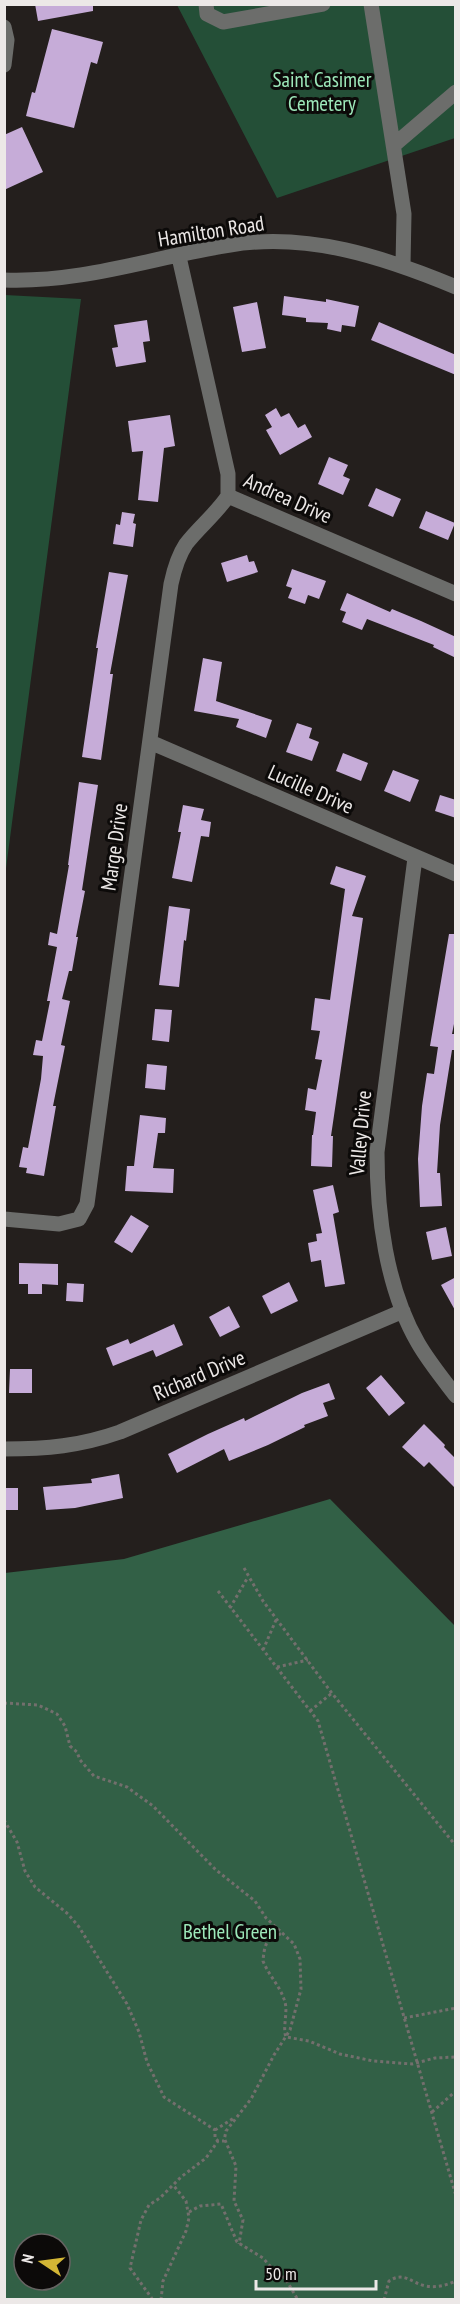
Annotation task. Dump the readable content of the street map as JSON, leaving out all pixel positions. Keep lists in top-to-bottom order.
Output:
{
  "streets": {
    "street": [
      "Hamilton Road",
      "Andrea Drive",
      "Lucille Drive",
      "Marge Drive",
      "Valley Drive",
      "Richard Drive"
    ]
  },
  "crossings": [
    ["Hamilton Road", "Andrea Drive"],
    ["Andrea Drive", "Marge Drive"],
    ["Lucille Drive", "Marge Drive"],
    ["Lucille Drive", "Valley Drive"],
    ["Valley Drive", "Richard Drive"]
  ],
  "parks": ["Saint Casimer Cemetery", "Bethel Green"],
  "scale_bar": "50 m",
  "north": "left"
}
